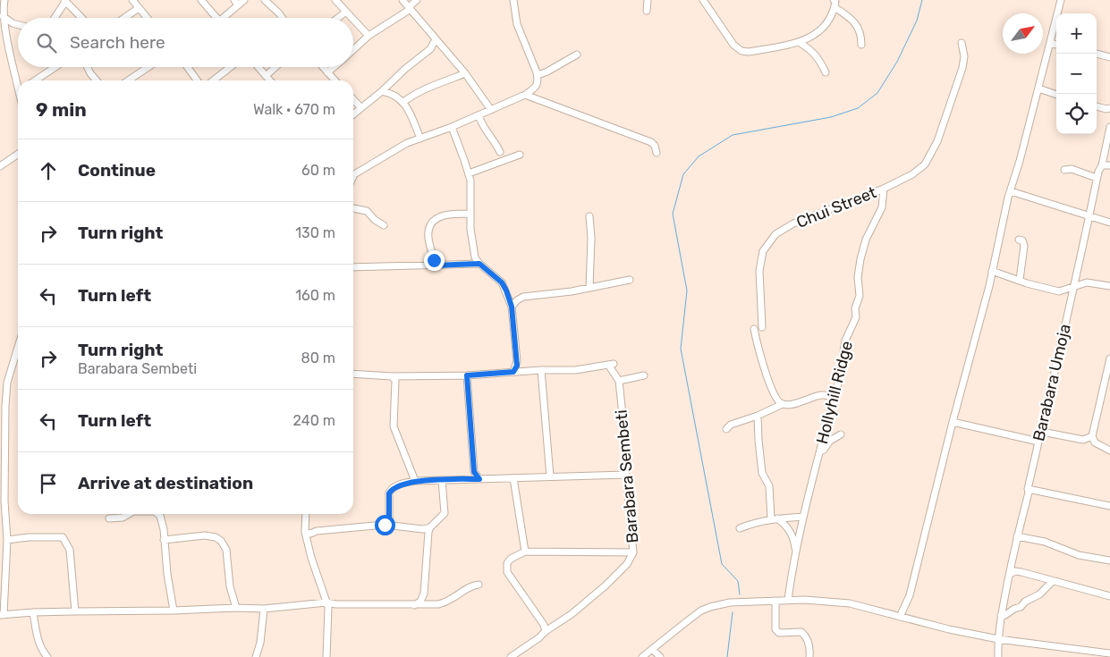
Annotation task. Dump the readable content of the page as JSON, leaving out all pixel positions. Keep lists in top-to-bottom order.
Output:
{
  "streets": {
    "street": [
      "Chui Street",
      "Barabara Umoja",
      "Hollyhill Ridge",
      "Barabara Sembeti"
    ]
  },
  "crossings": [
    ["Chui Street", "Hollyhill Ridge"]
  ],
  "north": "top right",
  "page": {
    "map_buttons": ["+", "−"],
    "search": "Search here",
    "heading": ["9 min", "Walk · 670 m"],
    "list": [
      ["Continue", "60 m"],
      ["Turn right", "130 m"],
      ["Turn left", "160 m"],
      ["Turn right", "Barabara Sembeti", "80 m"],
      ["Turn left", "240 m"],
      "Arrive at destination"
    ]
  }
}
